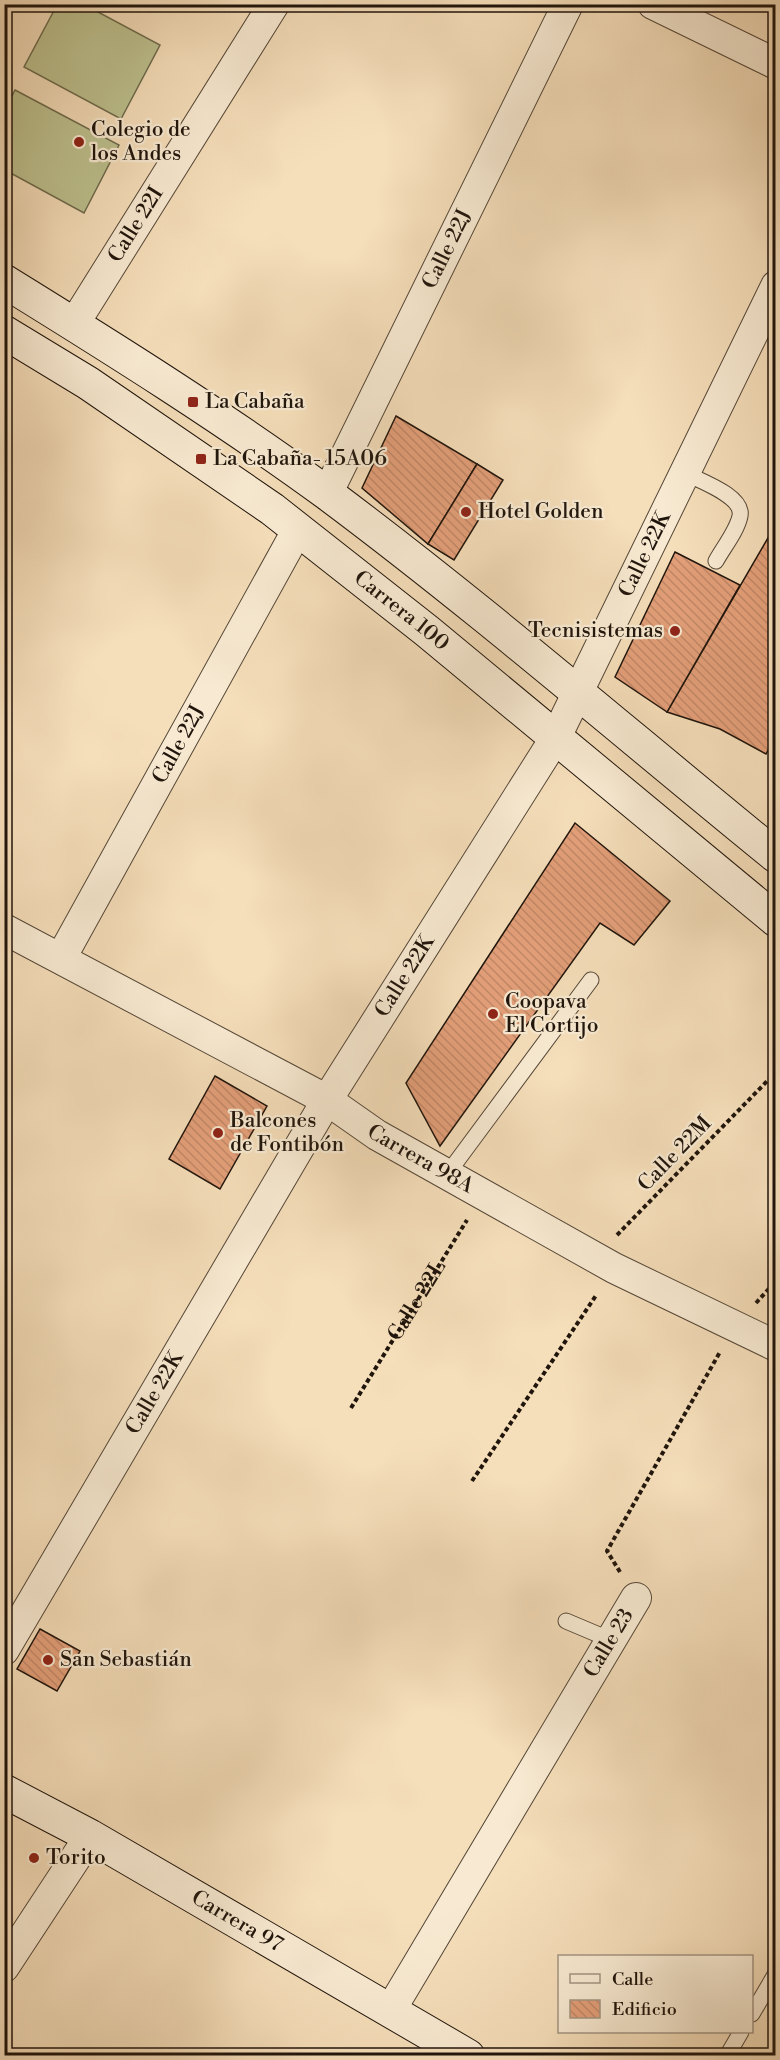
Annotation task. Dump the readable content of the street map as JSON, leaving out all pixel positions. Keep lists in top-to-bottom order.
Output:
{
  "streets": {
    "main road": ["Carrera 100", "Carrera 97"],
    "street": [
      "Calle 22I",
      "Calle 22J",
      "Calle 22K",
      "Carrera 98A",
      "Calle 23"
    ],
    "path": ["Calle 22M", "Calle 22L"]
  },
  "crossings": [
    ["Calle 22J", "Carrera 100"],
    ["Calle 22J", "Carrera 98A"],
    ["Calle 22K", "Carrera 100"],
    ["Calle 22K", "Carrera 98A"],
    ["Calle 22M", "Carrera 98A"],
    ["Carrera 98A", "Calle 22L"],
    ["Carrera 98A", "Calle 23"],
    ["Calle 23", "Carrera 97"]
  ],
  "places": {
    "other": [
      "Colegio de los Andes",
      "Hotel Golden",
      "Tecnisistemas",
      "Coopava El Cortijo",
      "Balcones de Fontibón",
      "San Sebastián",
      "Torito"
    ],
    "transit": ["La Cabaña", "La Cabaña- 15A06"]
  },
  "legend": ["Calle", "Edificio"]
}
